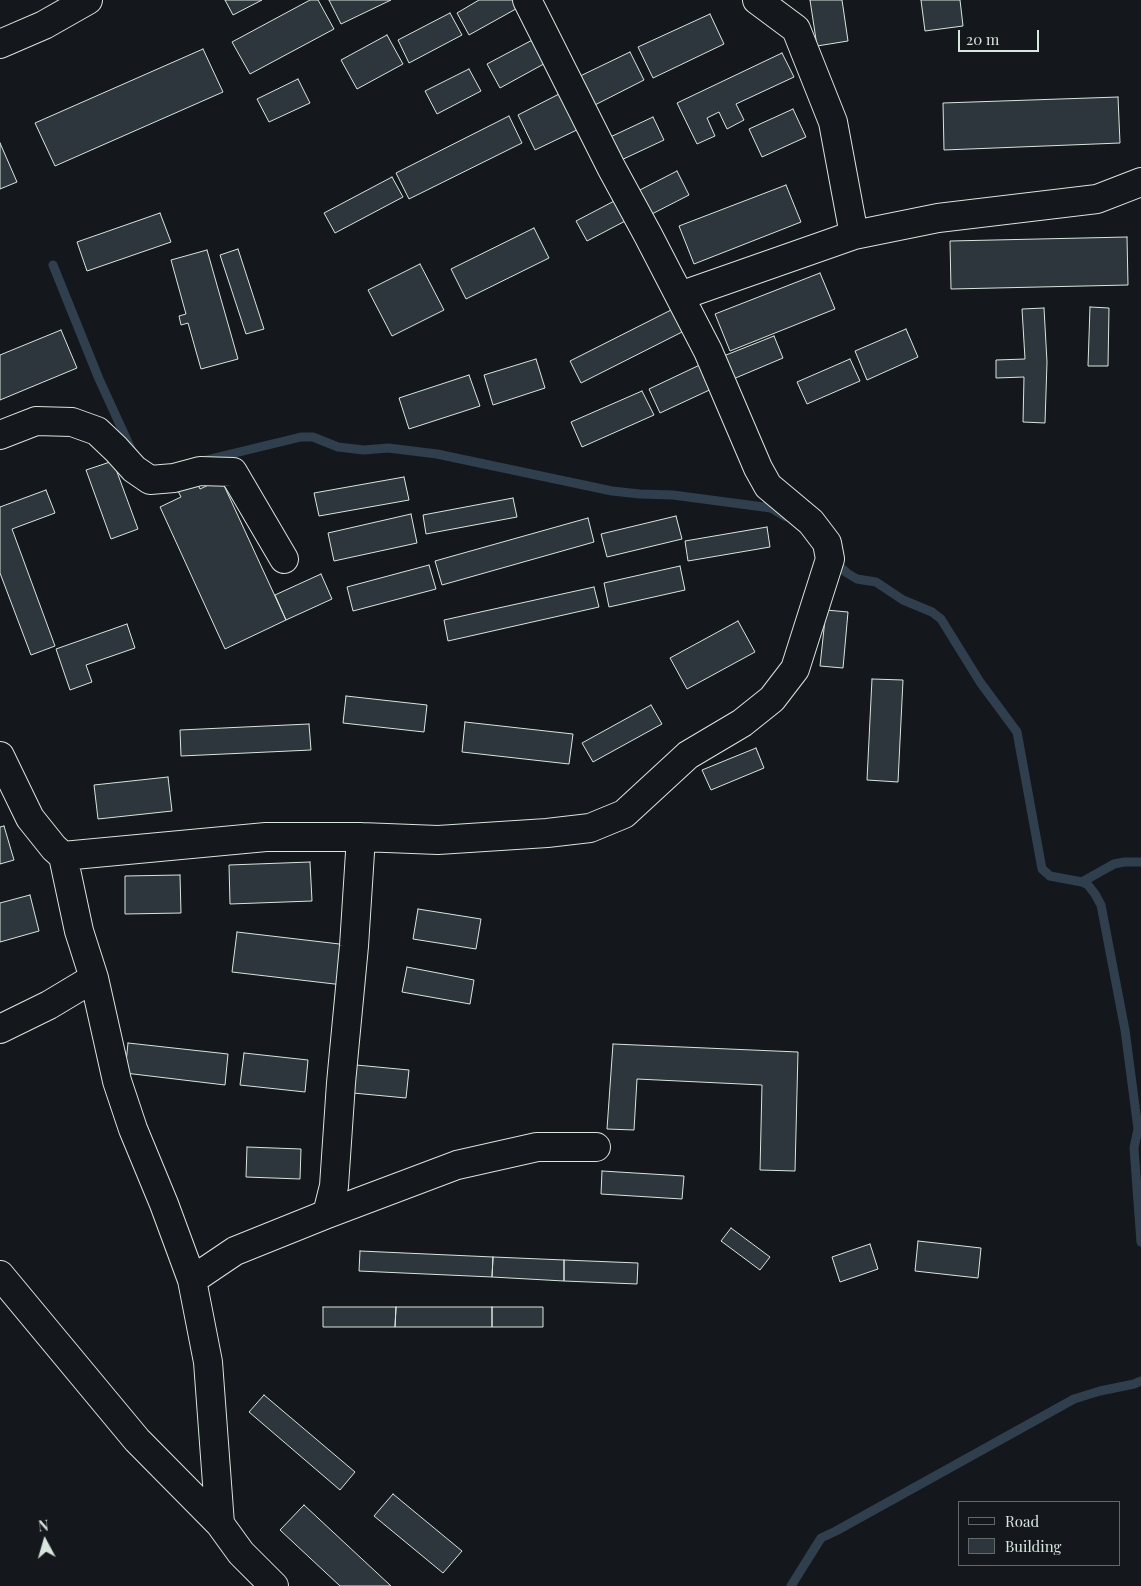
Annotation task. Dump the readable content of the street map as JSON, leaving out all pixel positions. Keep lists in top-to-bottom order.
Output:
{
  "legend": ["Road", "Building"],
  "scale_bar": "20 m",
  "north": "top"
}
